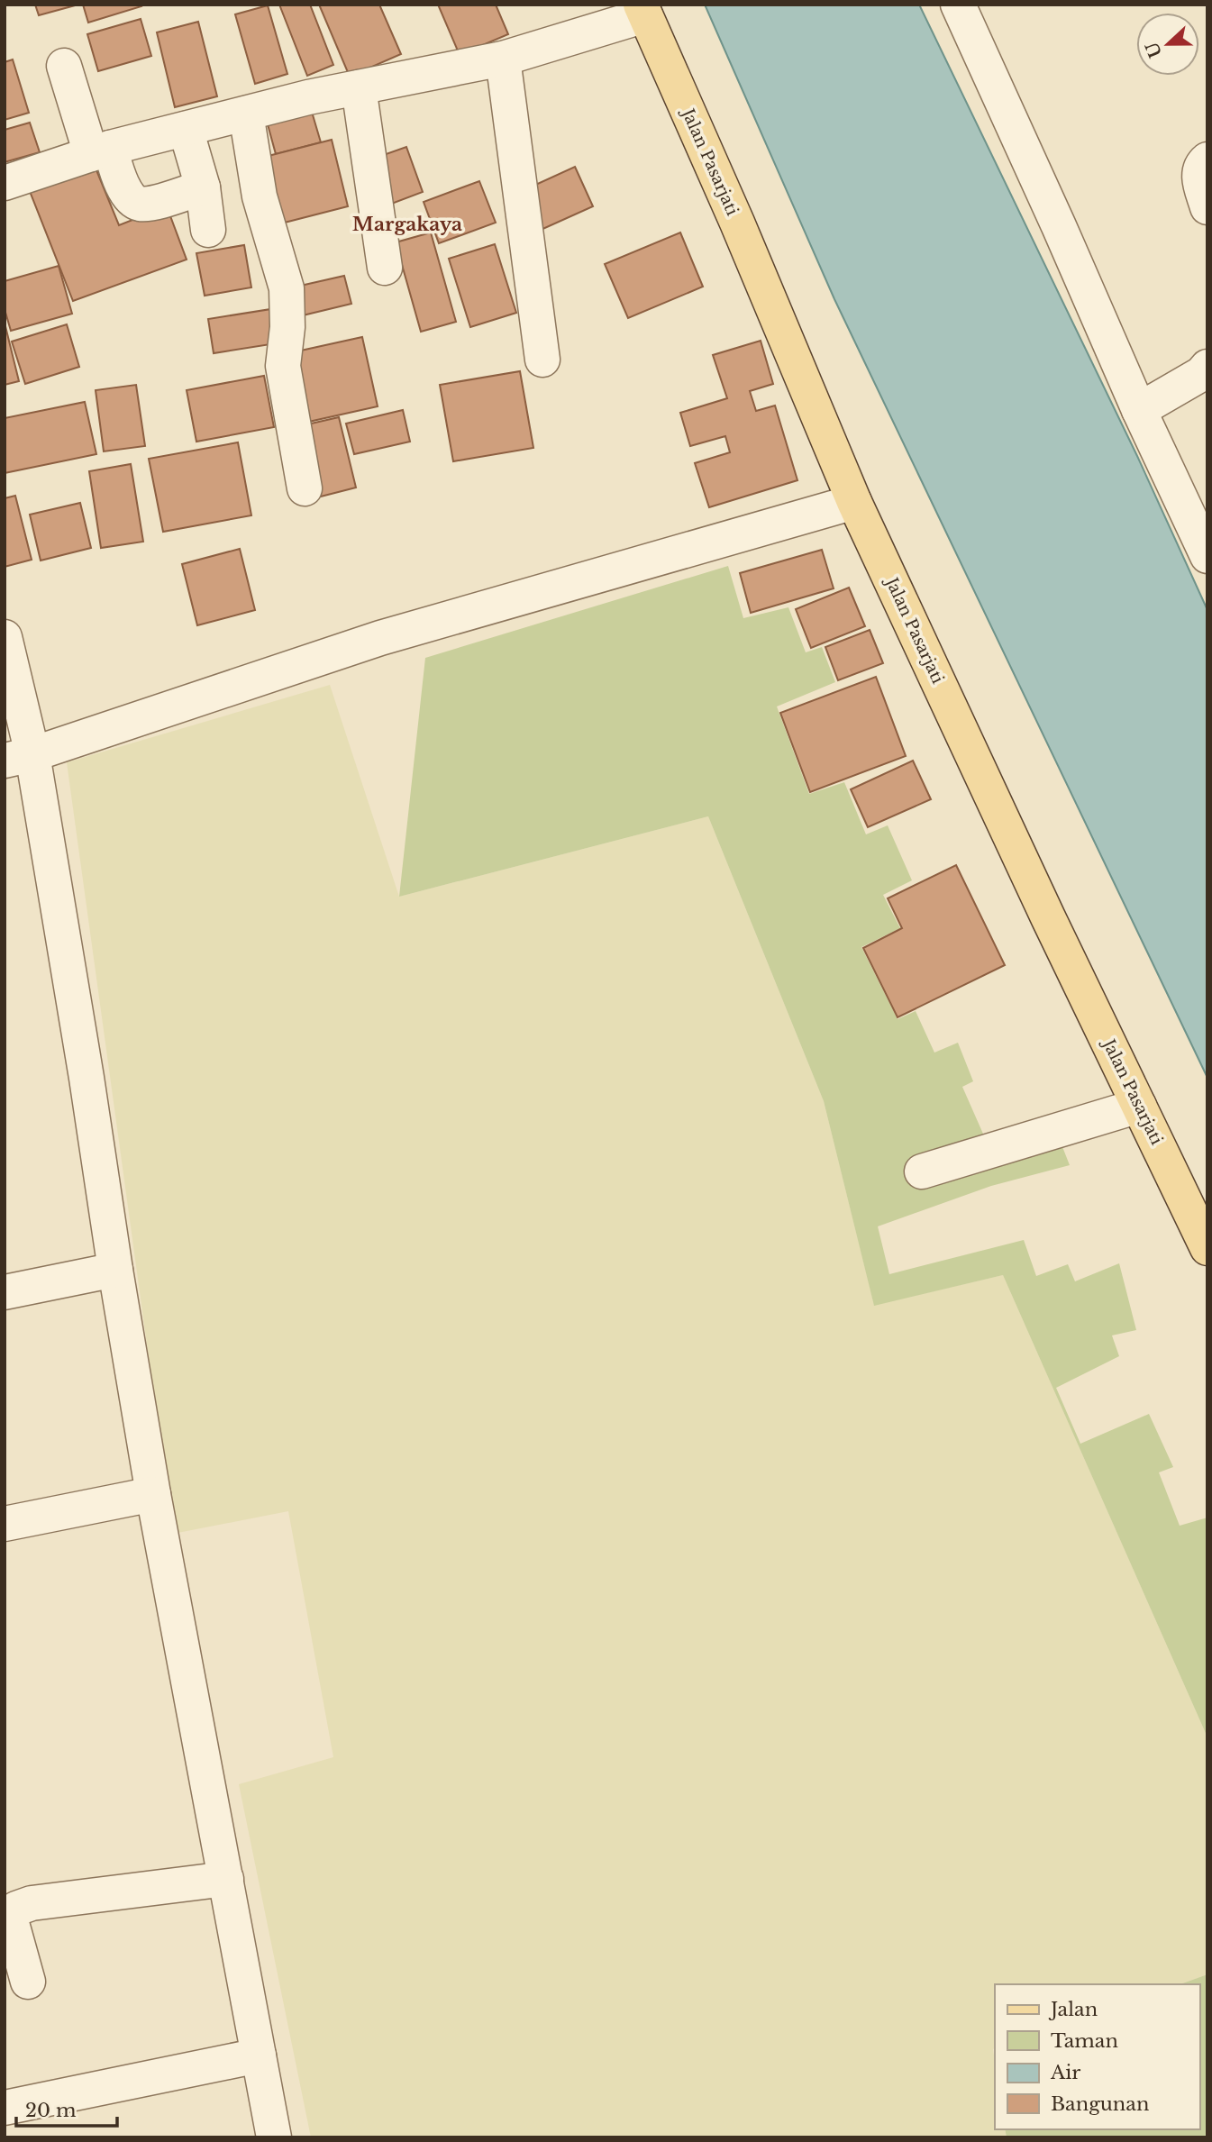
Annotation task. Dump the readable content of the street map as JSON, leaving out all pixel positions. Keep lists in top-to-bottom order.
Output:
{
  "streets": {
    "main road": ["Jalan Pasarjati"]
  },
  "districts": ["Margakaya"],
  "legend": [
    "Jalan",
    "Taman",
    "Air",
    "Bangunan"
  ],
  "scale_bar": "20 m",
  "north": "left"
}
